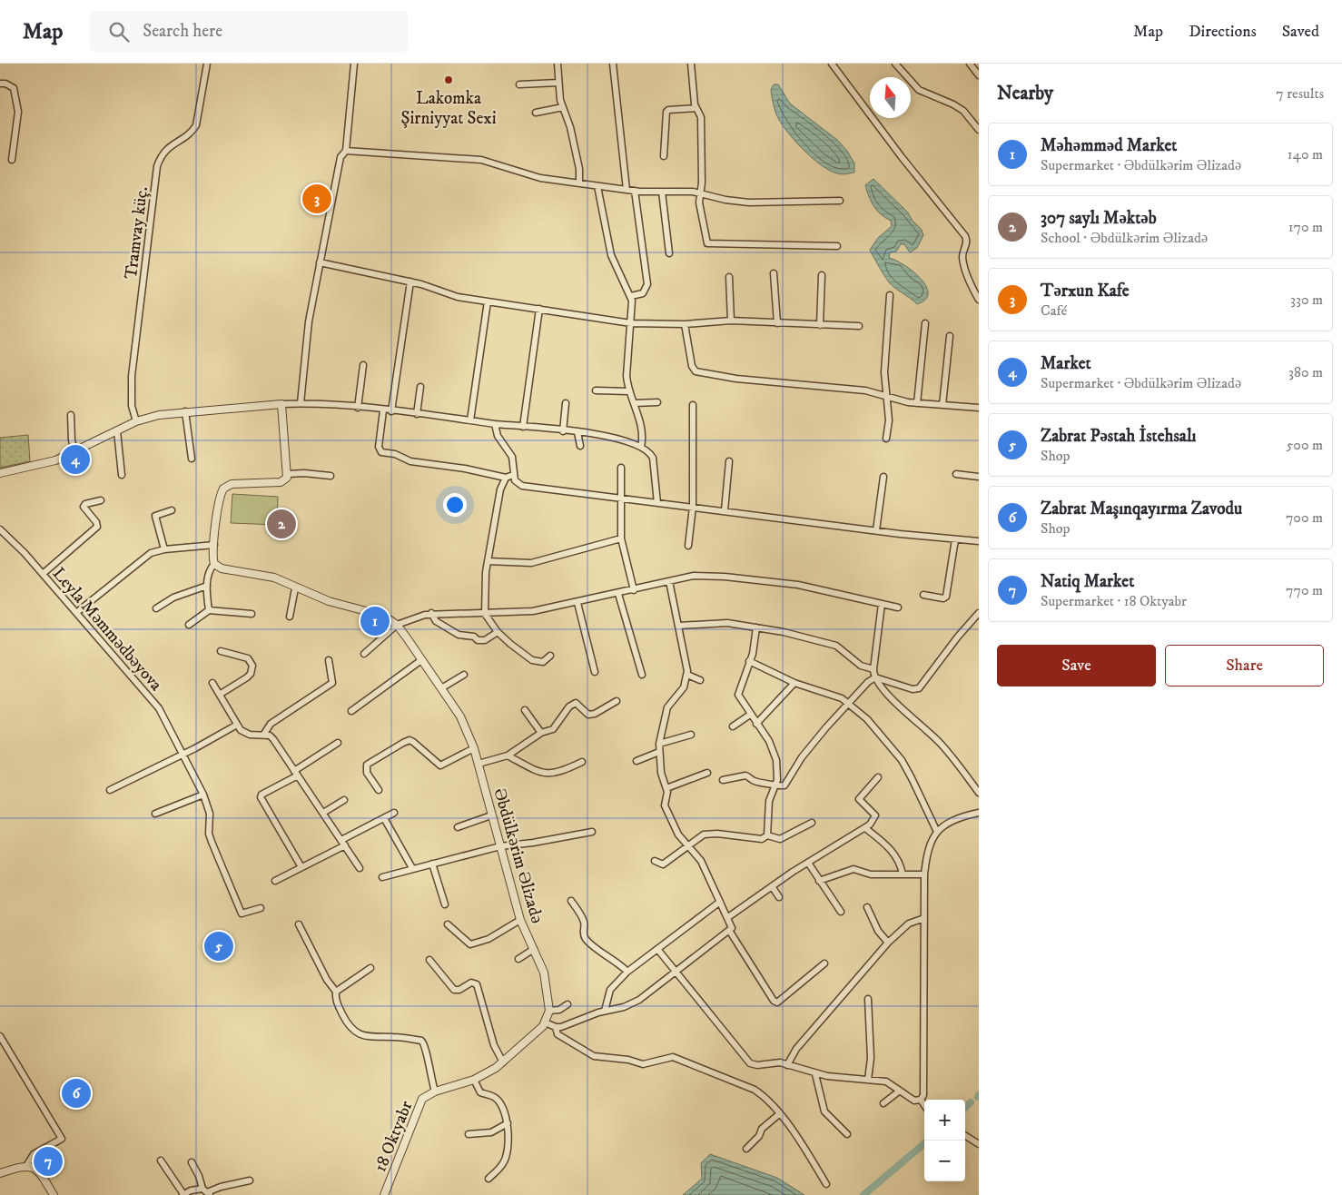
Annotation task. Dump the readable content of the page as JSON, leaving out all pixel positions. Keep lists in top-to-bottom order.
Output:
{
  "streets": {
    "street": [
      "Tramvay küç.",
      "Leyla Məmmədbəyova",
      "Əbdülkərim Əlizadə",
      "18 Oktyabr"
    ]
  },
  "crossings": [
    ["Əbdülkərim Əlizadə", "18 Oktyabr"]
  ],
  "places": ["Lakomka Şirniyyat Sexi"],
  "north": "top",
  "page": {
    "header": "Map",
    "search": "Search here",
    "nav": ["Map", "Directions", "Saved"],
    "heading": ["Nearby", "7 results"],
    "list": [
      {
        "mark": "1",
        "name": "Məhəmməd Market",
        "note": "Supermarket · Əbdülkərim Əlizadə",
        "value": "140 m"
      },
      {
        "mark": "2",
        "name": "307 saylı Məktəb",
        "note": "School · Əbdülkərim Əlizadə",
        "value": "170 m"
      },
      {
        "mark": "3",
        "name": "Tərxun Kafe",
        "note": "Café",
        "value": "330 m"
      },
      {
        "mark": "4",
        "name": "Market",
        "note": "Supermarket · Əbdülkərim Əlizadə",
        "value": "380 m"
      },
      {
        "mark": "5",
        "name": "Zabrat Pəstah İstehsalı",
        "note": "Shop",
        "value": "500 m"
      },
      {
        "mark": "6",
        "name": "Zabrat Maşınqayırma Zavodu",
        "note": "Shop",
        "value": "700 m"
      },
      {
        "mark": "7",
        "name": "Natiq Market",
        "note": "Supermarket · 18 Oktyabr",
        "value": "770 m"
      }
    ],
    "pins": [
      "3",
      "4",
      "2",
      "1",
      "5",
      "6",
      "7"
    ],
    "buttons": ["Save", "Share"],
    "map_buttons": ["+", "−"]
  }
}
